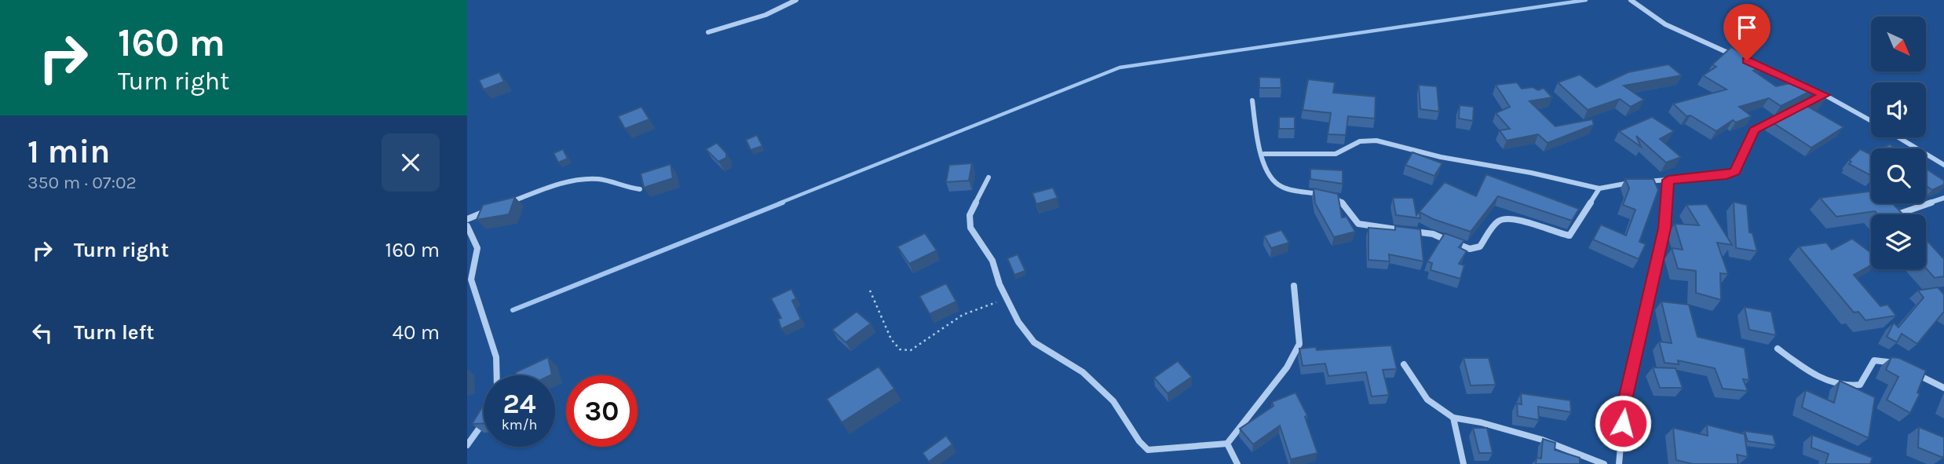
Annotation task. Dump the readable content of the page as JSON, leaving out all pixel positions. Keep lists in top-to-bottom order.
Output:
{
  "north": "bottom right",
  "page": {
    "turn": ["160 m", "Turn right"],
    "heading": ["1 min", "350 m · 07:02"],
    "list": [
      {
        "name": "Turn right",
        "value": "160 m"
      },
      {
        "name": "Turn left",
        "value": "40 m"
      }
    ],
    "speed": "24 km/h",
    "limit": "30"
  }
}
